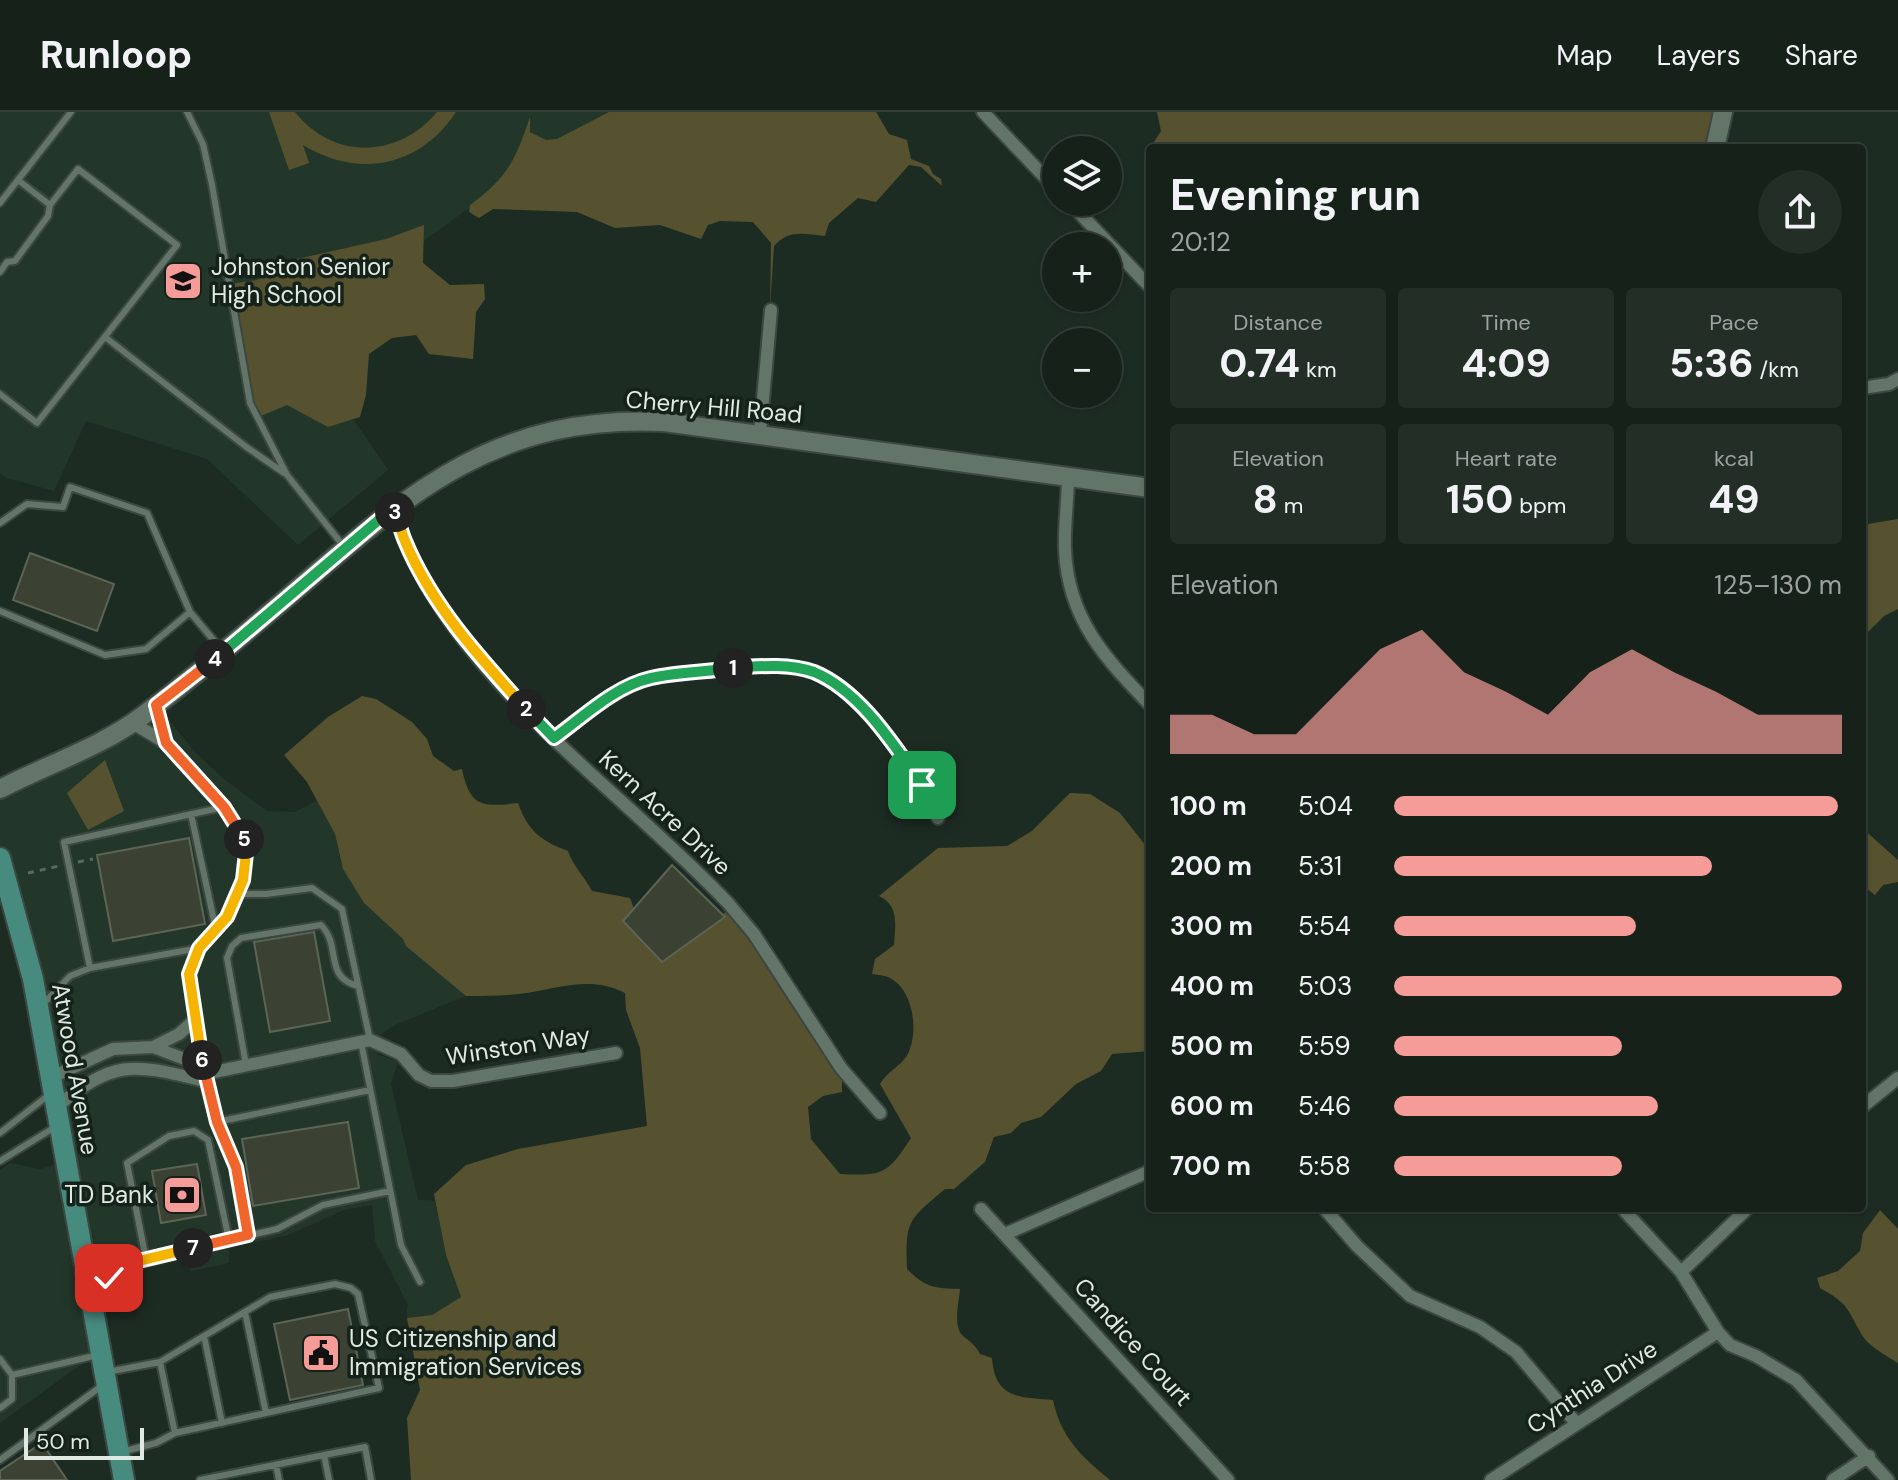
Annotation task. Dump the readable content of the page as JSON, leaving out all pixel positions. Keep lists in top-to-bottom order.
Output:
{
  "streets": {
    "main road": ["Cherry Hill Road", "Atwood Avenue"],
    "street": [
      "Kern Acre Drive",
      "Winston Way",
      "Candice Court",
      "Cynthia Drive"
    ]
  },
  "crossings": [
    ["Cherry Hill Road", "Kern Acre Drive"]
  ],
  "places": {
    "school or university": ["Johnston Senior High School"],
    "bank": ["TD Bank"],
    "public building": ["US Citizenship and Immigration Services"]
  },
  "scale_bar": "50 m",
  "page": {
    "header": "Runloop",
    "nav": ["Map", "Layers", "Share"],
    "map_buttons": ["+", "−"],
    "heading": ["Evening run", "20:12"],
    "stats": [
      ["Distance", "0.74 km"],
      ["Time", "4:09"],
      ["Pace", "5:36 /km"],
      ["Elevation", "8 m"],
      ["Heart rate", "150 bpm"],
      ["kcal", "49"]
    ],
    "pins": [
      "3",
      "4",
      "1",
      "2",
      "5",
      "6",
      "7"
    ],
    "chart": ["Elevation", "125–130 m"],
    "list": [
      {
        "name": "100 m",
        "note": "5:04"
      },
      {
        "name": "200 m",
        "note": "5:31"
      },
      {
        "name": "300 m",
        "note": "5:54"
      },
      {
        "name": "400 m",
        "note": "5:03"
      },
      {
        "name": "500 m",
        "note": "5:59"
      },
      {
        "name": "600 m",
        "note": "5:46"
      },
      {
        "name": "700 m",
        "note": "5:58"
      }
    ],
    "scale": "50 m"
  }
}
